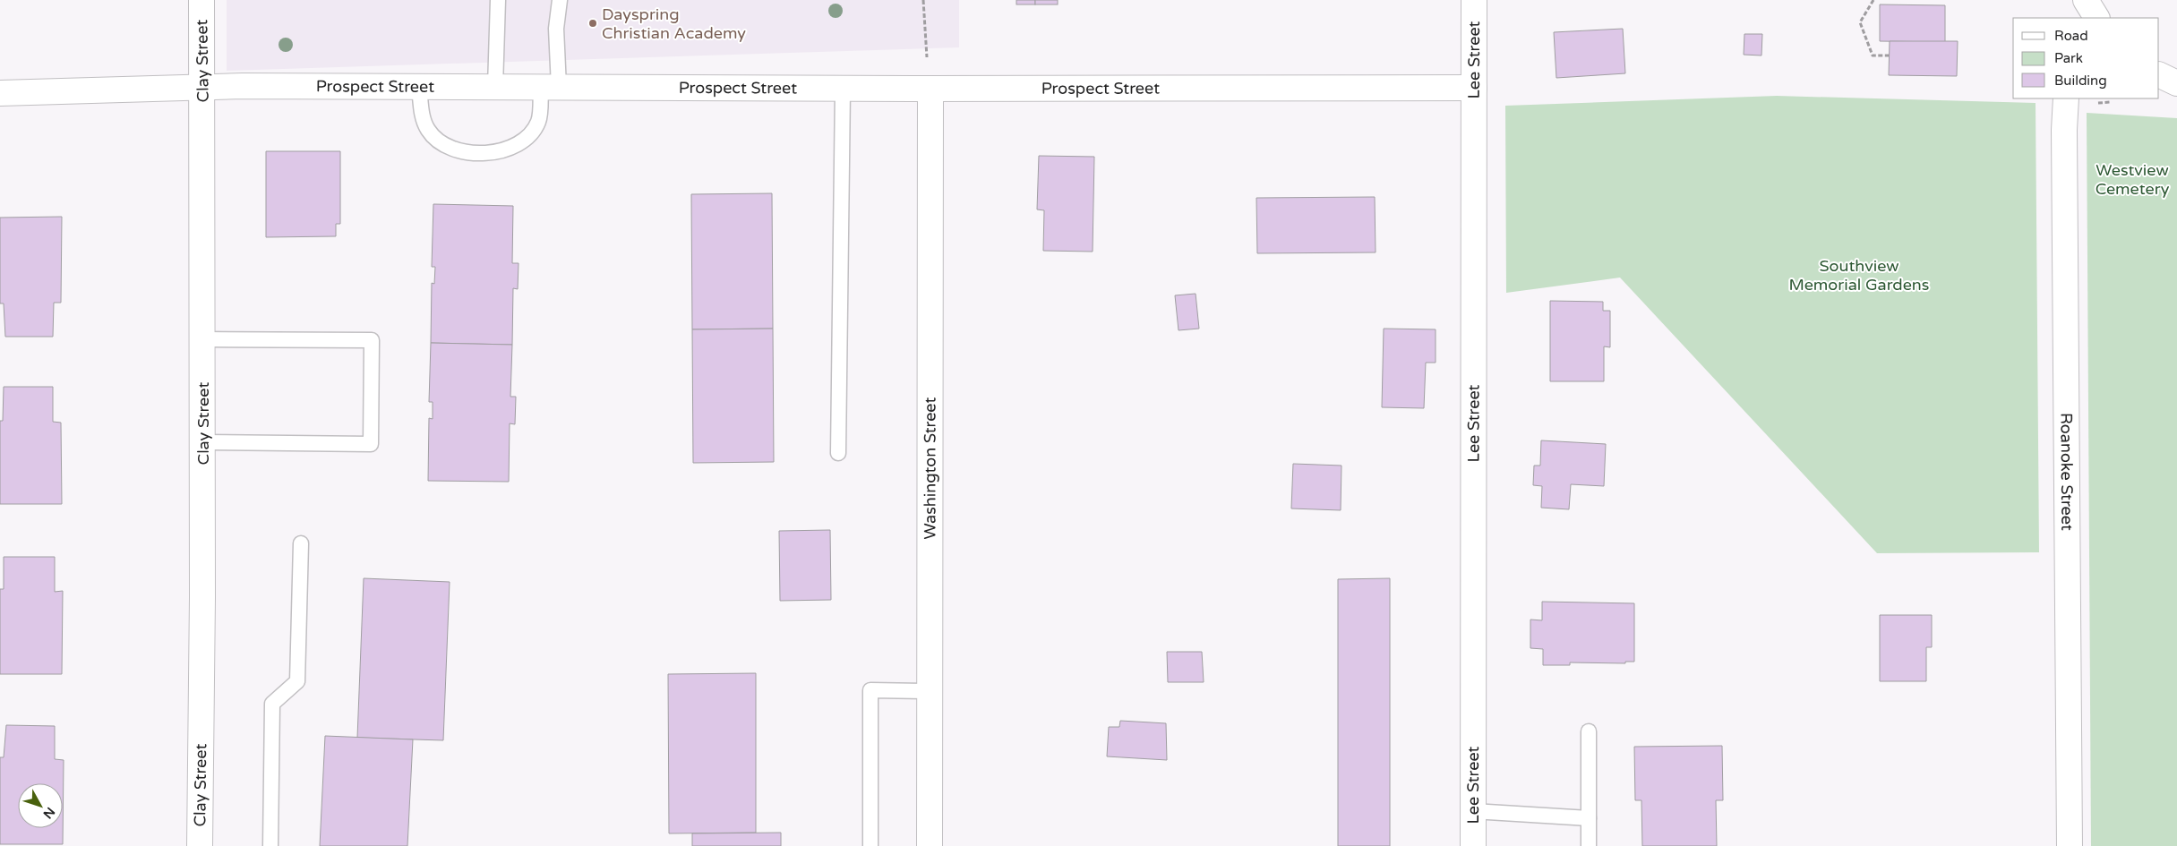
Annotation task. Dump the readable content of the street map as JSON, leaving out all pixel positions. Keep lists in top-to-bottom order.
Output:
{
  "streets": {
    "street": [
      "Clay Street",
      "Lee Street",
      "Prospect Street",
      "Washington Street",
      "Roanoke Street"
    ]
  },
  "crossings": [
    ["Clay Street", "Prospect Street"],
    ["Lee Street", "Prospect Street"],
    ["Prospect Street", "Washington Street"]
  ],
  "parks": ["Westview Cemetery", "Southview Memorial Gardens"],
  "places": ["Dayspring Christian Academy"],
  "legend": ["Road", "Park", "Building"],
  "north": "bottom right"
}
